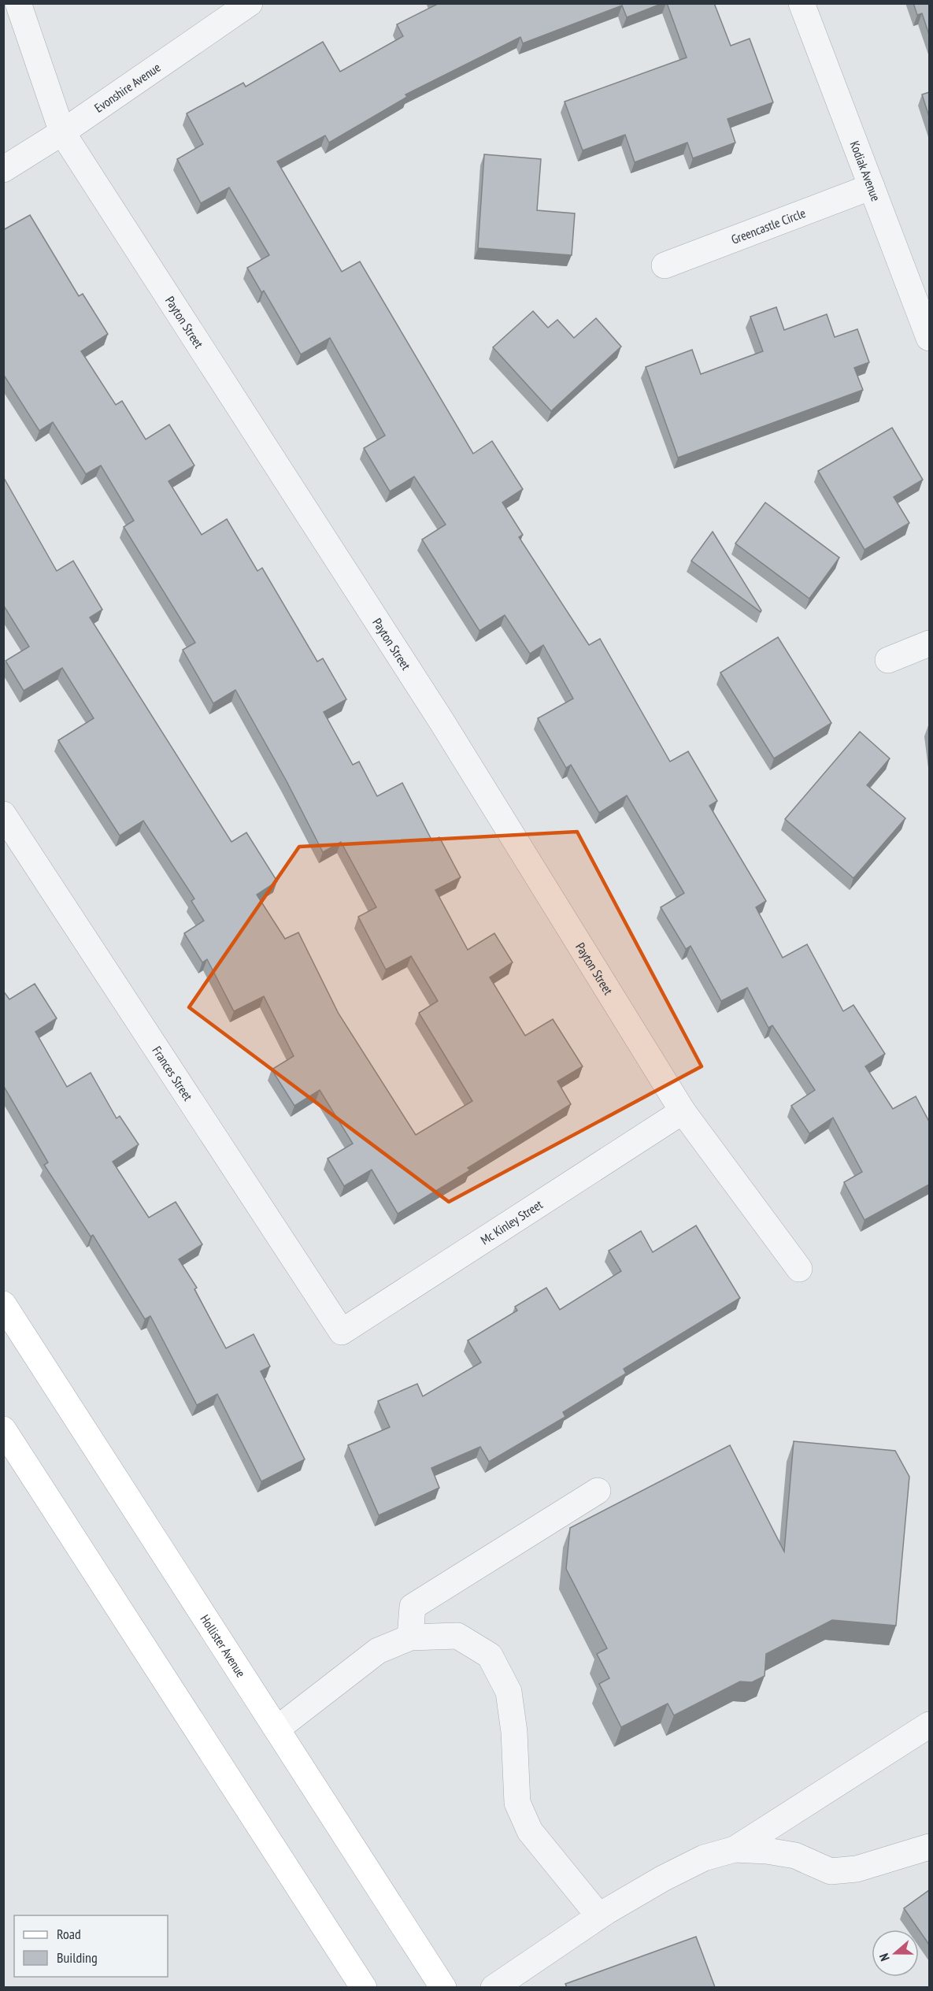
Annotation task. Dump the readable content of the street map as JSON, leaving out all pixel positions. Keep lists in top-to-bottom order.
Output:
{
  "streets": {
    "main road": ["Hollister Avenue"],
    "street": [
      "Evonshire Avenue",
      "Kodiak Avenue",
      "Greencastle Circle",
      "Payton Street",
      "Frances Street",
      "Mc Kinley Street"
    ]
  },
  "crossings": [
    ["Evonshire Avenue", "Payton Street"],
    ["Kodiak Avenue", "Greencastle Circle"],
    ["Payton Street", "Mc Kinley Street"],
    ["Frances Street", "Mc Kinley Street"]
  ],
  "legend": ["Road", "Building"],
  "north": "left"
}
